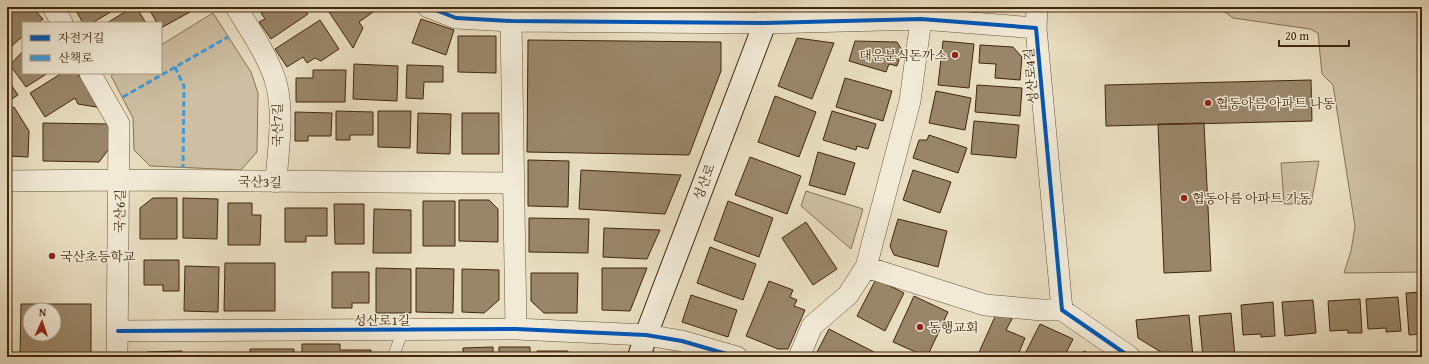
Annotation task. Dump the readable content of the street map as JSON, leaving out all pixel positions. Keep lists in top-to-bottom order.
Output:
{
  "streets": {
    "street": [
      "성산로4길",
      "국산7길",
      "국산3길",
      "성산로",
      "국산6길",
      "성산로1길"
    ]
  },
  "crossings": [
    ["성산로4길", "성산로"],
    ["국산7길", "국산3길"],
    ["국산3길", "국산6길"],
    ["성산로", "성산로1길"],
    ["국산6길", "성산로1길"]
  ],
  "places": [
    "대운분식돈까스",
    "협동아름 아파트 나동",
    "협동아름 아파트 가동",
    "국산초등학교",
    "동행교회"
  ],
  "legend": ["자전거길", "산책로"],
  "scale_bar": "20 m",
  "north": "top"
}
